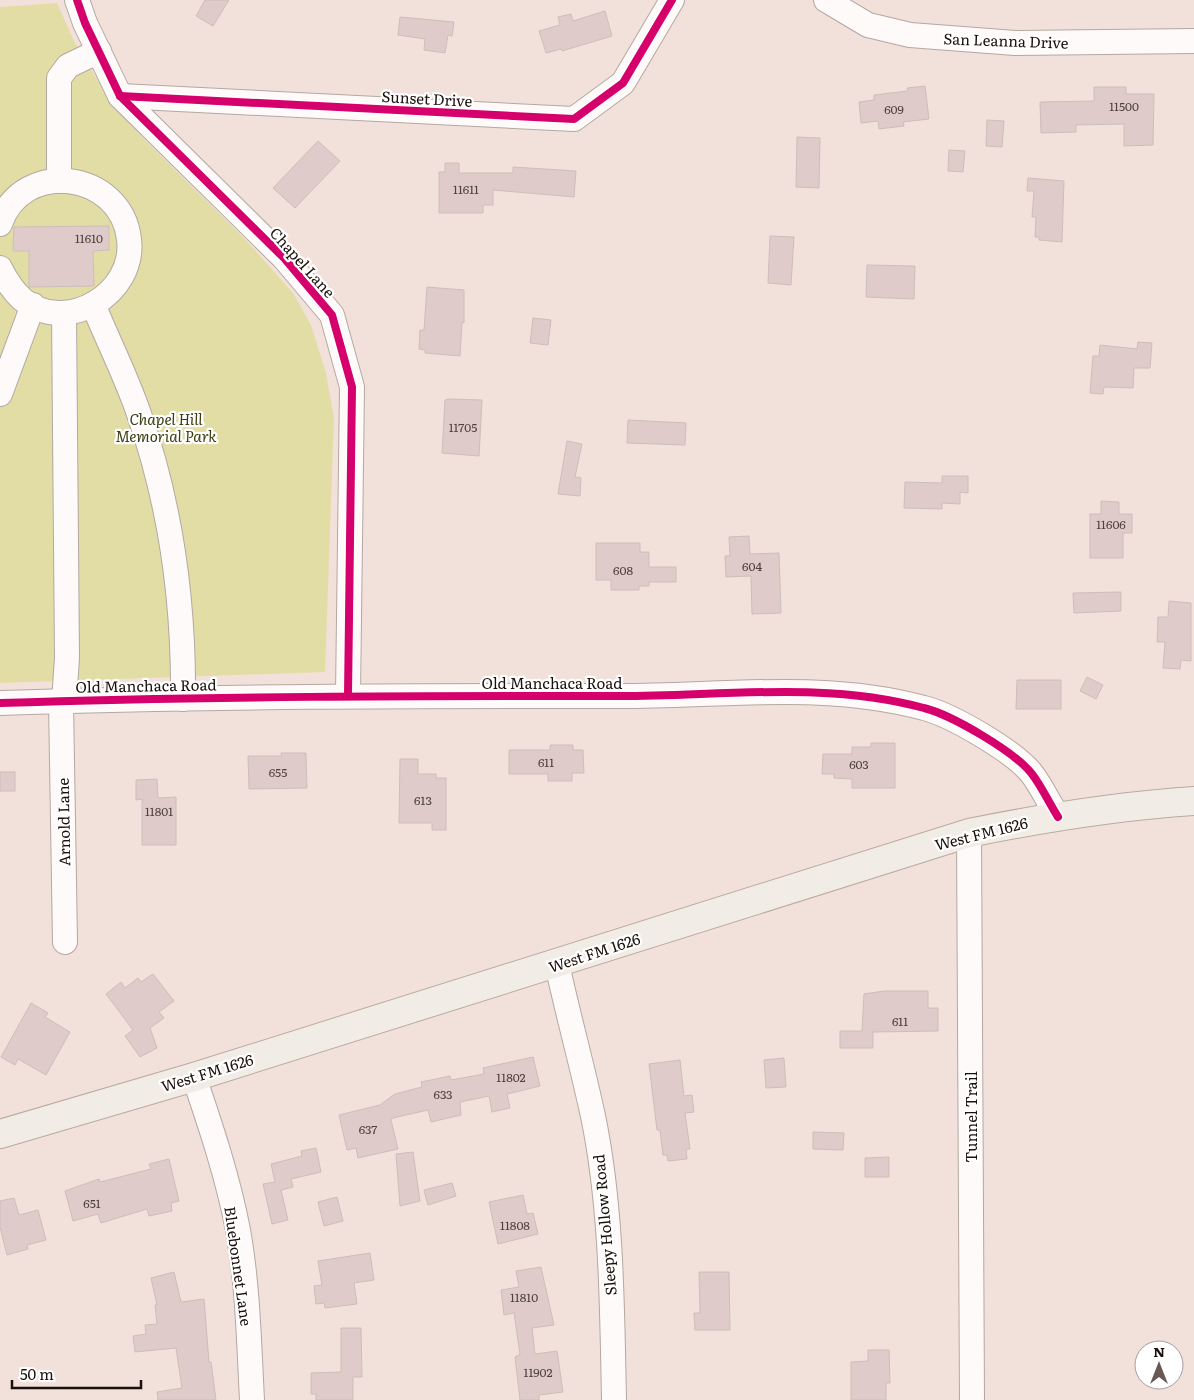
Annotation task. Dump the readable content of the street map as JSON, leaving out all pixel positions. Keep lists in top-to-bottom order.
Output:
{
  "streets": {
    "main road": ["West FM 1626"],
    "street": [
      "San Leanna Drive",
      "Sunset Drive",
      "Chapel Lane",
      "Old Manchaca Road",
      "Arnold Lane",
      "Tunnel Trail",
      "Sleepy Hollow Road",
      "Bluebonnet Lane"
    ]
  },
  "crossings": [
    ["Sunset Drive", "Chapel Lane"],
    ["Chapel Lane", "Old Manchaca Road"],
    ["Old Manchaca Road", "Arnold Lane"],
    ["Old Manchaca Road", "West FM 1626"],
    ["West FM 1626", "Tunnel Trail"],
    ["West FM 1626", "Sleepy Hollow Road"],
    ["West FM 1626", "Bluebonnet Lane"]
  ],
  "parks": ["Chapel Hill Memorial Park"],
  "house_numbers": [
    "11500",
    "609",
    "11611",
    "11610",
    "11705",
    "11606",
    "604",
    "608",
    "611",
    "603",
    "655",
    "613",
    "11801",
    "611",
    "11802",
    "633",
    "637",
    "651",
    "11808",
    "11810",
    "11902"
  ],
  "scale_bar": "50 m",
  "north": "top"
}
